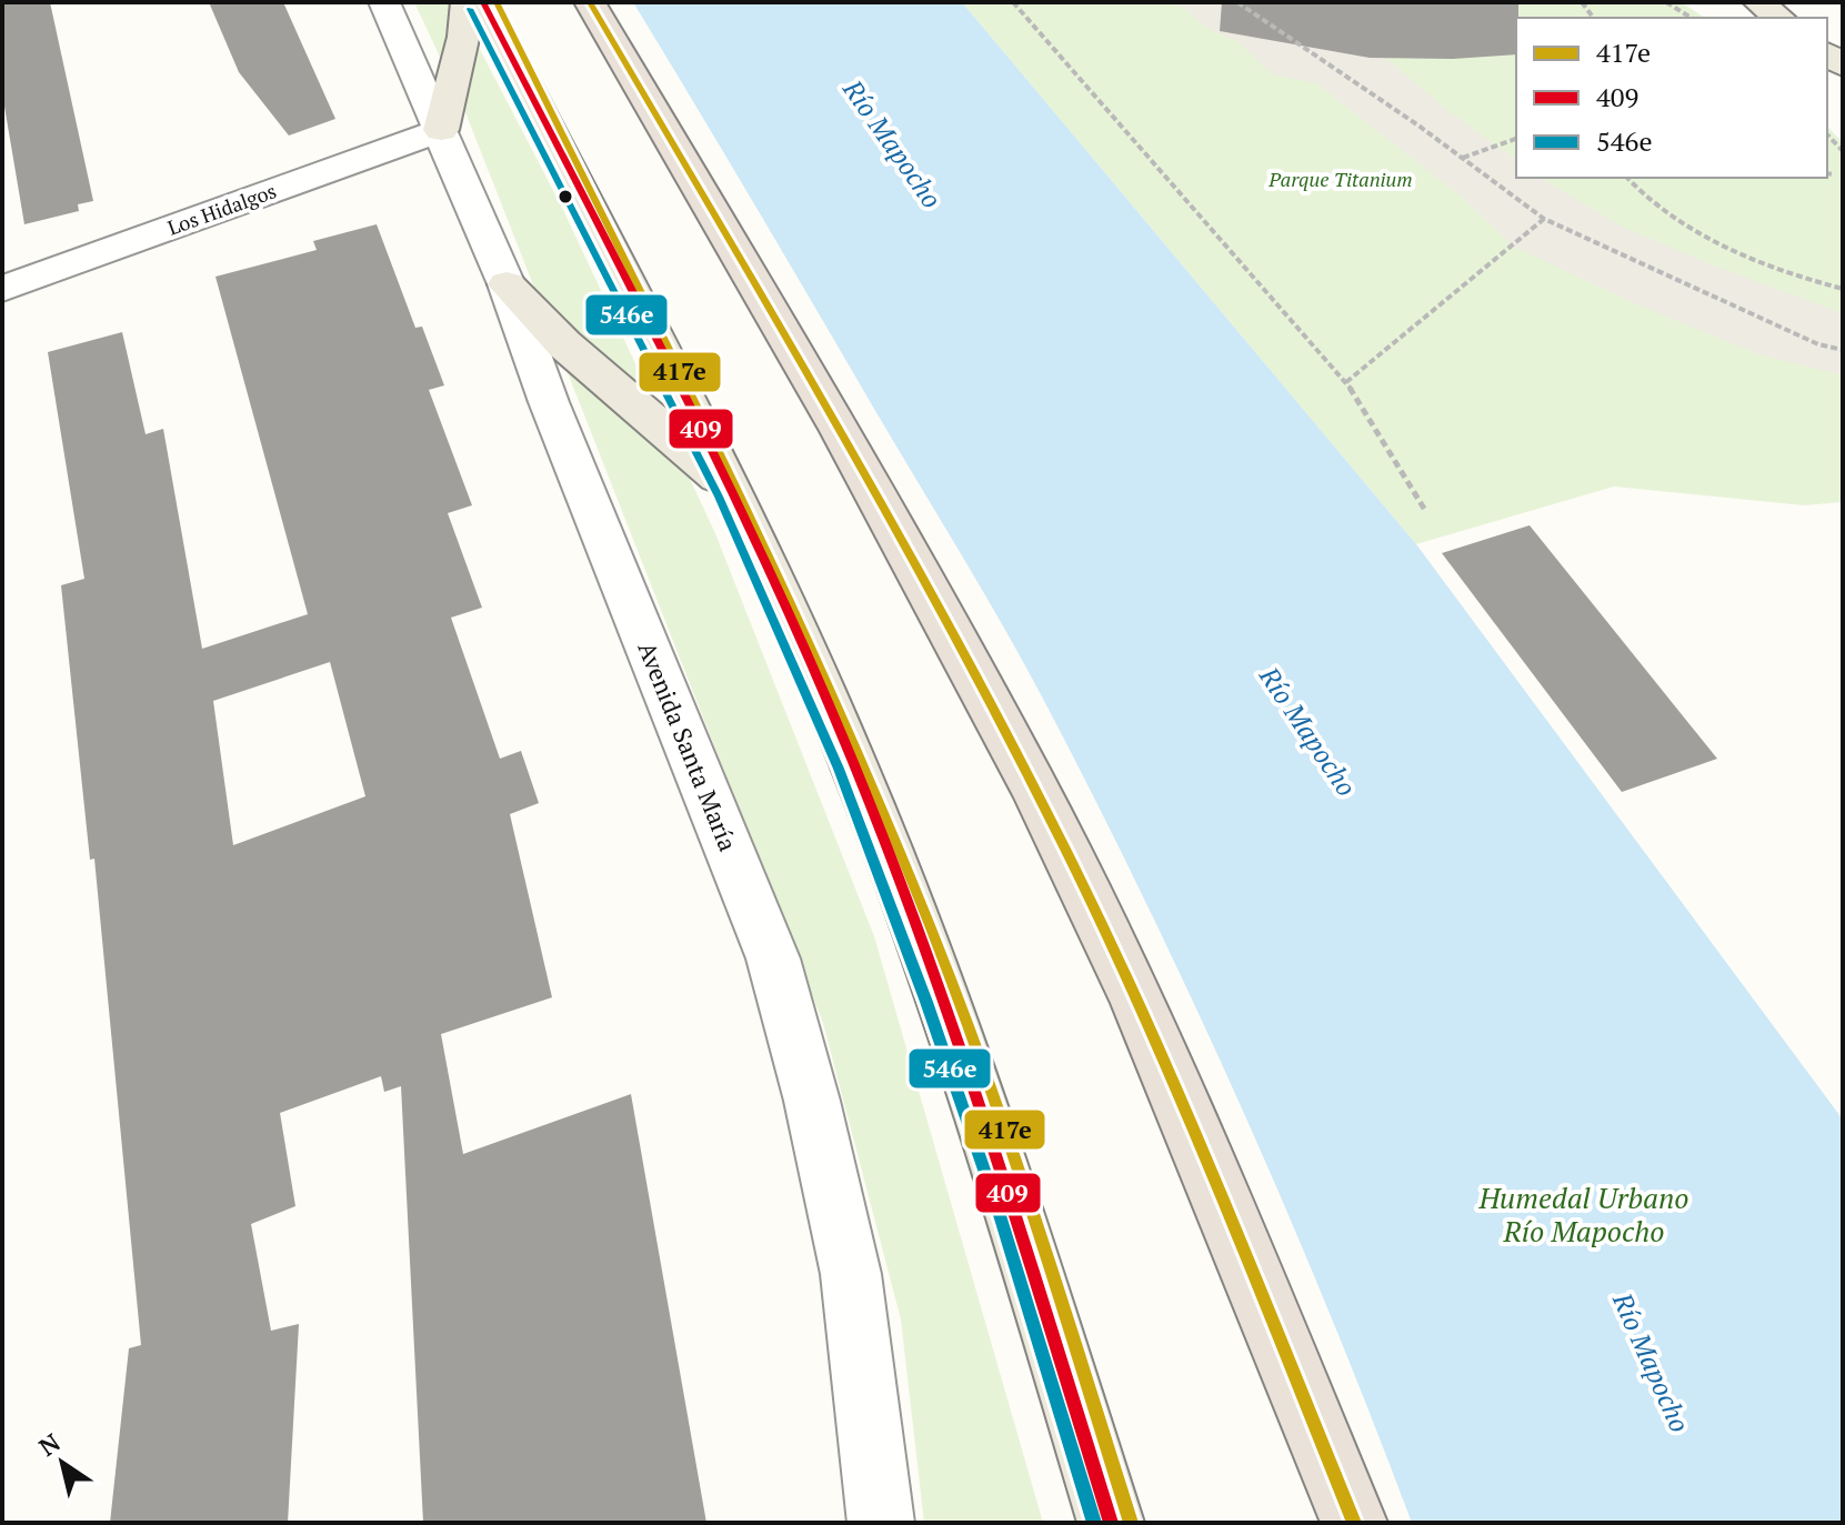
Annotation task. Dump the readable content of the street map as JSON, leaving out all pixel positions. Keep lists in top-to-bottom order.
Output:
{
  "streets": {
    "street": ["Los Hidalgos", "Avenida Santa María"]
  },
  "crossings": [
    ["Los Hidalgos", "Avenida Santa María"]
  ],
  "water": ["Río Mapocho"],
  "parks": ["Parque Titanium", "Humedal Urbano Río Mapocho"],
  "lines": ["transit line 417e", "transit line 409", "transit line 546e"],
  "legend": ["417e", "409", "546e"],
  "north": "top left"
}
